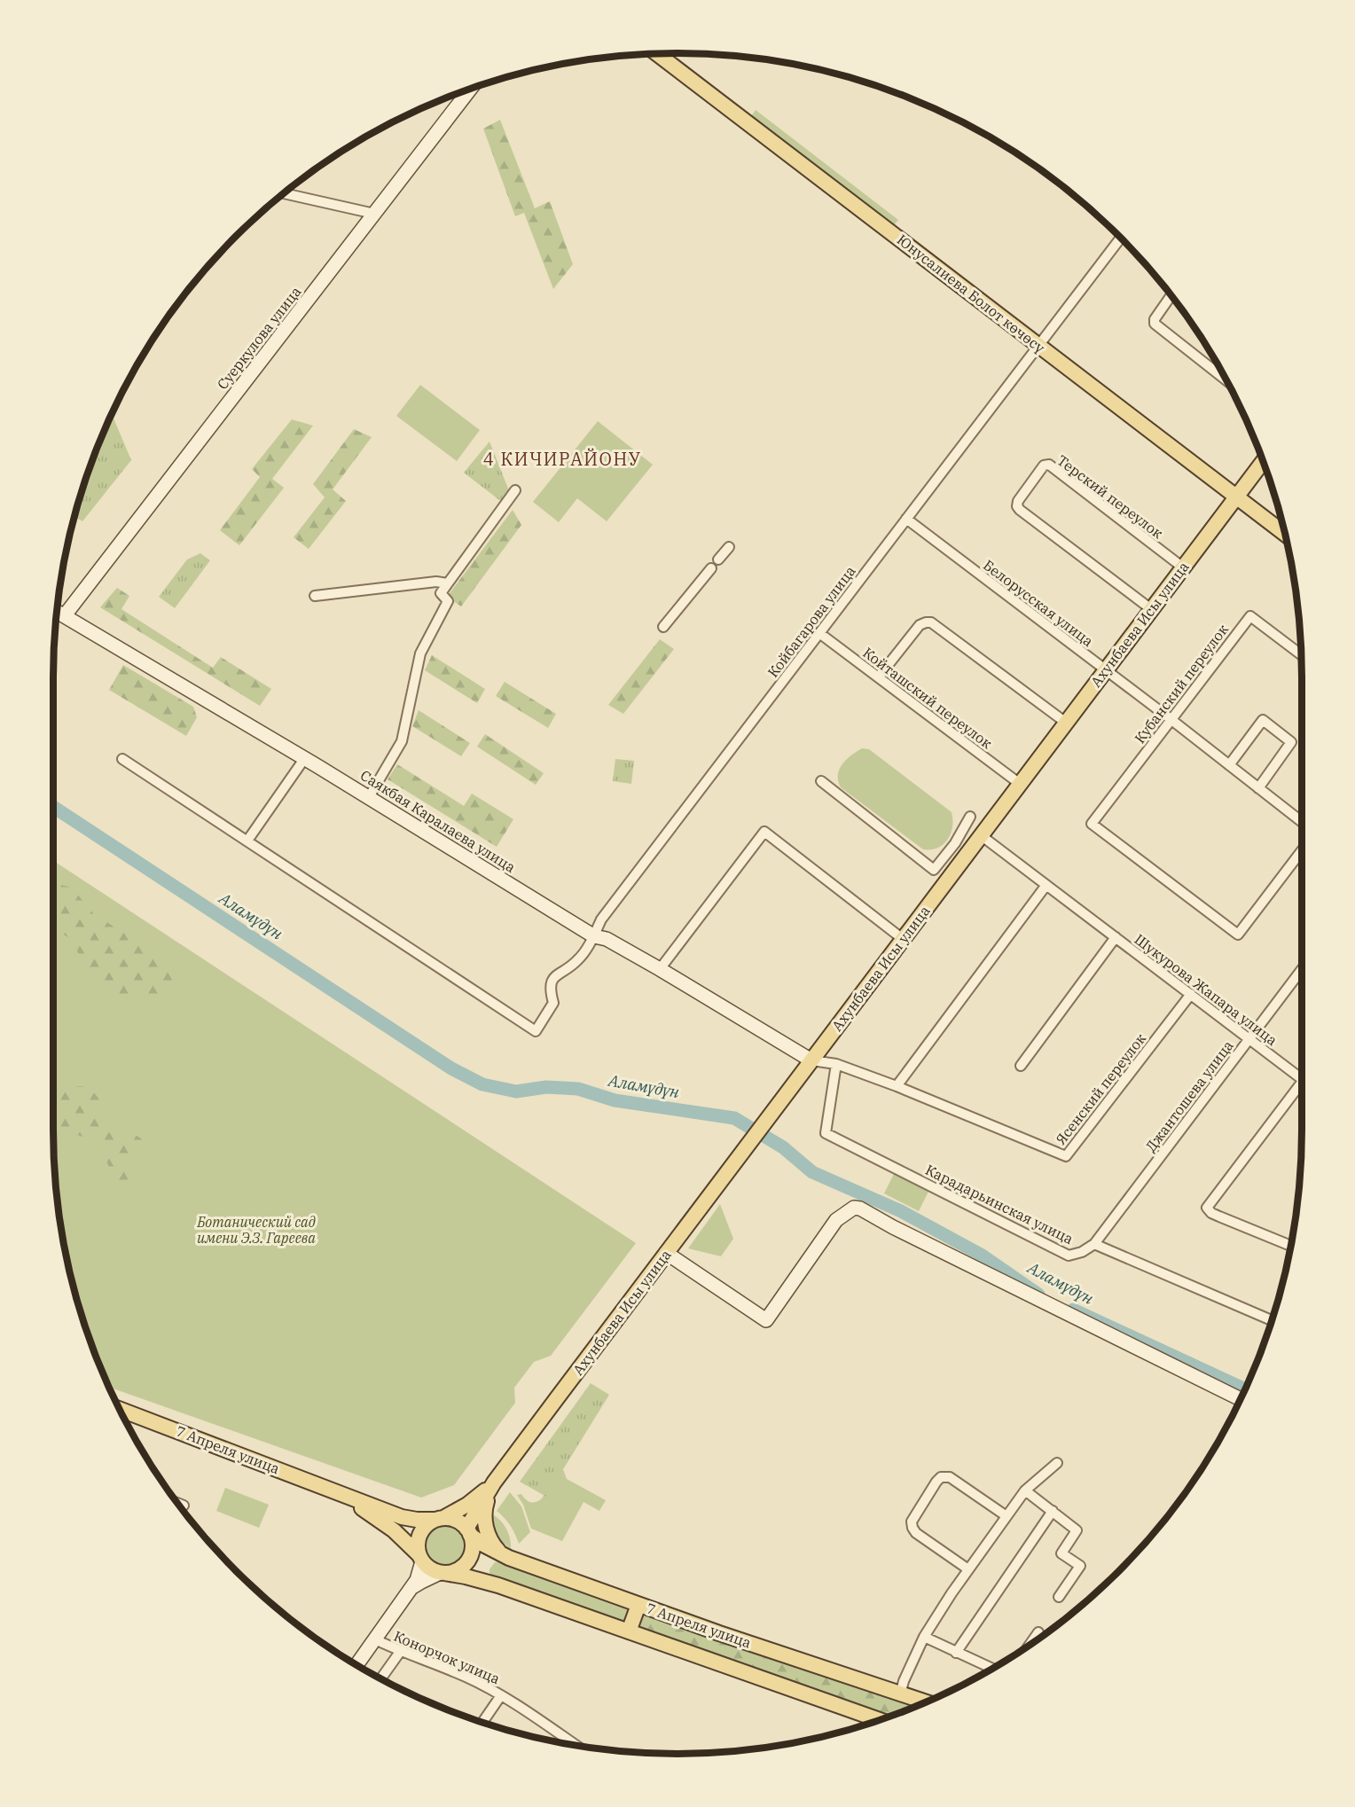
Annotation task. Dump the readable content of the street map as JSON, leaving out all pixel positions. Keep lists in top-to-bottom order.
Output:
{
  "streets": {
    "main road": [
      "Юнусалиева Болот көчөсү",
      "Суеркулова улица",
      "Ахунбаева Исы улица",
      "Саякбая Каралаева улица",
      "7 Апреля улица"
    ],
    "street": [
      "Терский переулок",
      "Белорусская улица",
      "Койбагарова улица",
      "Кубанский переулок",
      "Койташский переулок",
      "Шукурова Жапара улица",
      "Ясенский переулок",
      "Джантошева улица",
      "Карадарьинская улица",
      "Конорчок улица"
    ]
  },
  "crossings": [
    ["Юнусалиева Болот көчөсү", "Койбагарова улица"],
    ["Юнусалиева Болот көчөсү", "Ахунбаева Исы улица"],
    ["Суеркулова улица", "Саякбая Каралаева улица"],
    ["Терский переулок", "Ахунбаева Исы улица"],
    ["Белорусская улица", "Койбагарова улица"],
    ["Белорусская улица", "Ахунбаева Исы улица"],
    ["Белорусская улица", "Кубанский переулок"],
    ["Койбагарова улица", "Койташский переулок"],
    ["Койбагарова улица", "Саякбая Каралаева улица"],
    ["Ахунбаева Исы улица", "Койташский переулок"],
    ["Ахунбаева Исы улица", "Саякбая Каралаева улица"],
    ["Ахунбаева Исы улица", "Шукурова Жапара улица"],
    ["Ахунбаева Исы улица", "7 Апреля улица"],
    ["Шукурова Жапара улица", "Ясенский переулок"],
    ["Шукурова Жапара улица", "Джантошева улица"],
    ["Ясенский переулок", "Карадарьинская улица"],
    ["Джантошева улица", "Карадарьинская улица"]
  ],
  "districts": ["4 КИЧИРАЙОНУ"],
  "water": ["Аламүдүн"],
  "parks": ["Ботанический сад имени Э.З. Гареева"]
}
